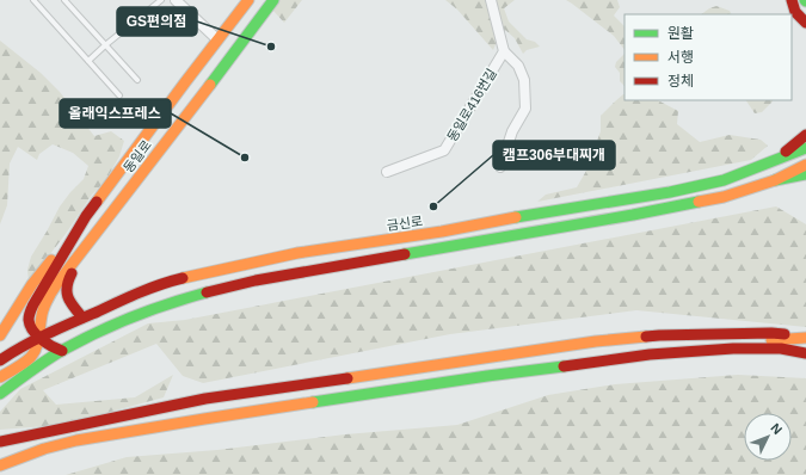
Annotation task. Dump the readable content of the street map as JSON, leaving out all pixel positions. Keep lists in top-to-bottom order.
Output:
{
  "streets": {
    "main road": ["동일로", "금신로"],
    "street": ["동일로416번길"]
  },
  "crossings": [
    ["동일로", "금신로"]
  ],
  "places": ["GS편의점", "올래익스프레스", "캠프306부대찌개"],
  "legend": ["원활", "서행", "정체"],
  "north": "top right"
}
